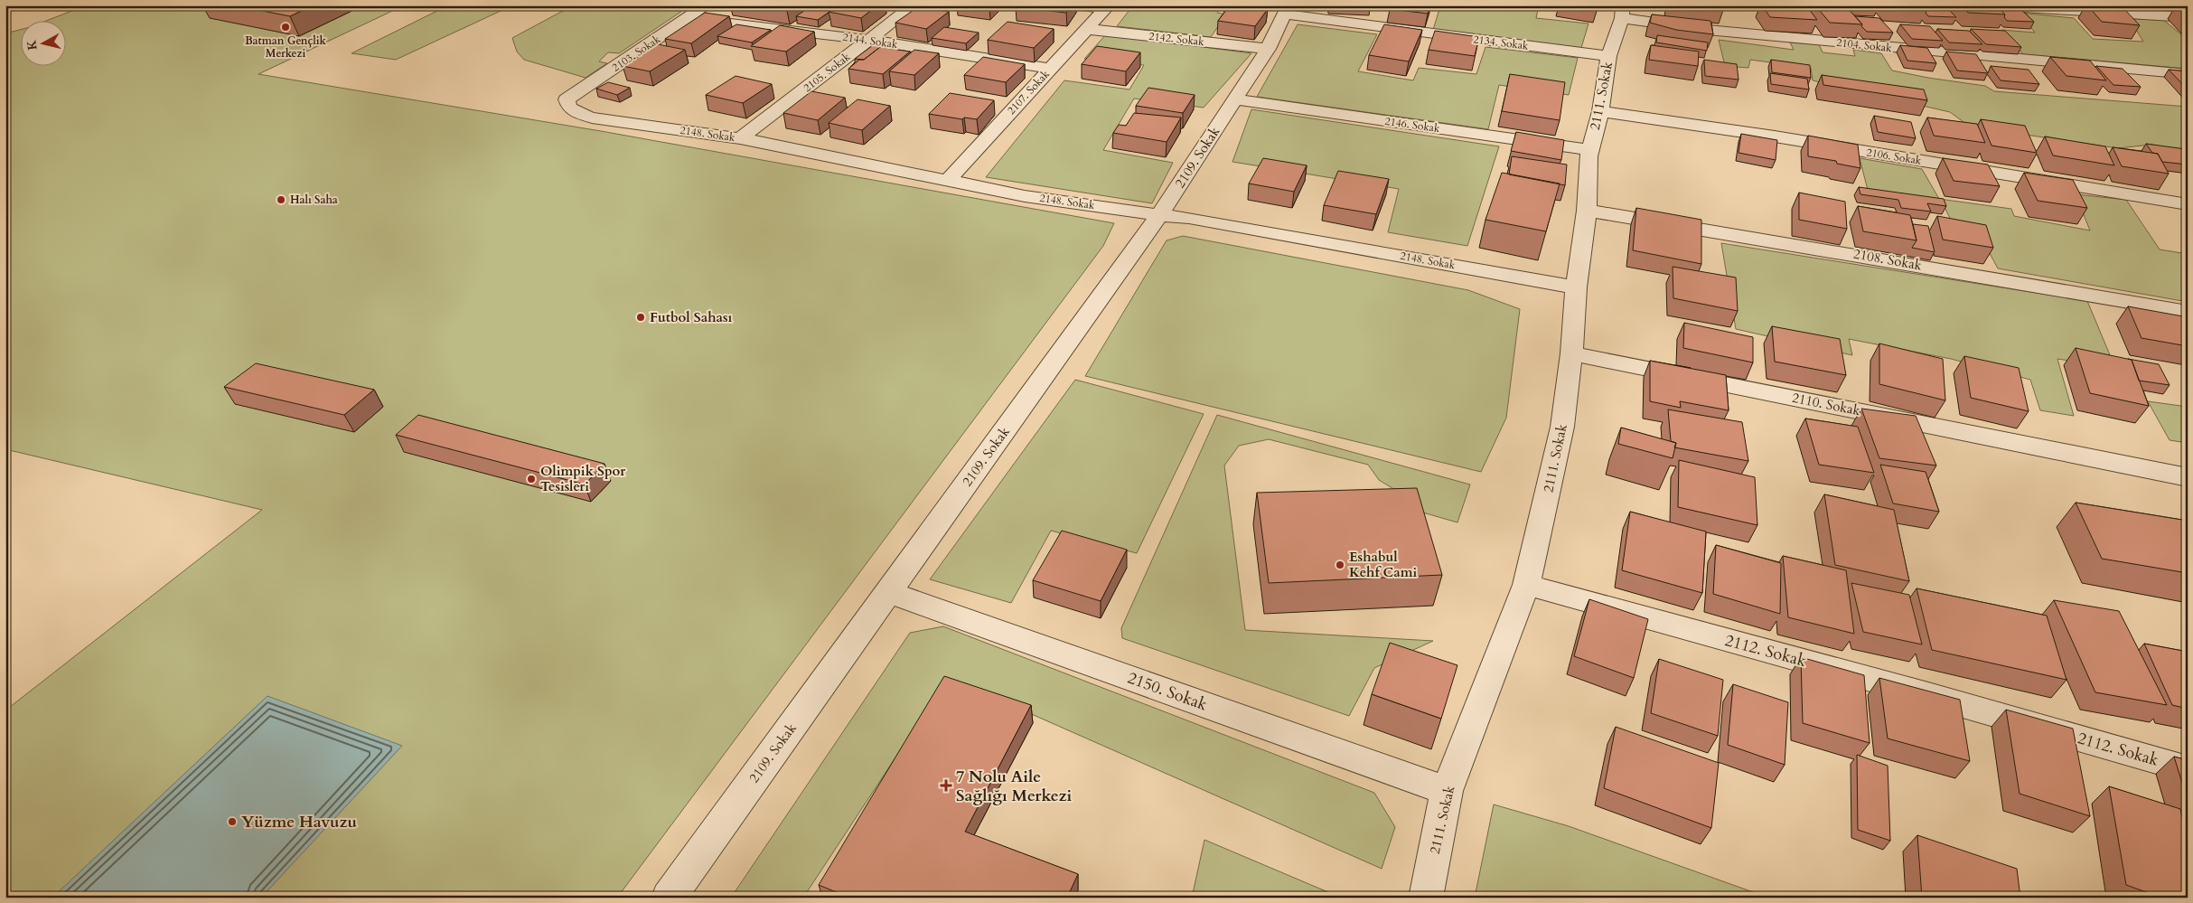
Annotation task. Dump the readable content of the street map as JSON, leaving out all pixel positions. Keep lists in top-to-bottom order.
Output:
{
  "streets": {
    "street": [
      "2142. Sokak",
      "2144. Sokak",
      "2134. Sokak",
      "2104. Sokak",
      "2103. Sokak",
      "2105. Sokak",
      "2107. Sokak",
      "2111. Sokak",
      "2146. Sokak",
      "2148. Sokak",
      "2106. Sokak",
      "2109. Sokak",
      "2108. Sokak",
      "2110. Sokak",
      "2112. Sokak",
      "2150. Sokak"
    ]
  },
  "crossings": [
    ["2142. Sokak", "2107. Sokak"],
    ["2142. Sokak", "2109. Sokak"],
    ["2144. Sokak", "2103. Sokak"],
    ["2144. Sokak", "2105. Sokak"],
    ["2144. Sokak", "2107. Sokak"],
    ["2134. Sokak", "2111. Sokak"],
    ["2134. Sokak", "2109. Sokak"],
    ["2104. Sokak", "2111. Sokak"],
    ["2103. Sokak", "2148. Sokak"],
    ["2105. Sokak", "2148. Sokak"],
    ["2107. Sokak", "2148. Sokak"],
    ["2111. Sokak", "2146. Sokak"],
    ["2111. Sokak", "2148. Sokak"],
    ["2111. Sokak", "2106. Sokak"],
    ["2111. Sokak", "2108. Sokak"],
    ["2111. Sokak", "2110. Sokak"],
    ["2111. Sokak", "2112. Sokak"],
    ["2111. Sokak", "2150. Sokak"],
    ["2146. Sokak", "2109. Sokak"],
    ["2148. Sokak", "2109. Sokak"],
    ["2109. Sokak", "2150. Sokak"]
  ],
  "places": {
    "other": [
      "Batman Gençlik Merkezi",
      "Halı Saha",
      "Futbol Sahası",
      "Olimpik Spor Tesisleri",
      "Eshabul Kehf Cami",
      "Yüzme Havuzu"
    ],
    "health": ["7 Nolu Aile Sağlığı Merkezi"]
  },
  "north": "left"
}
